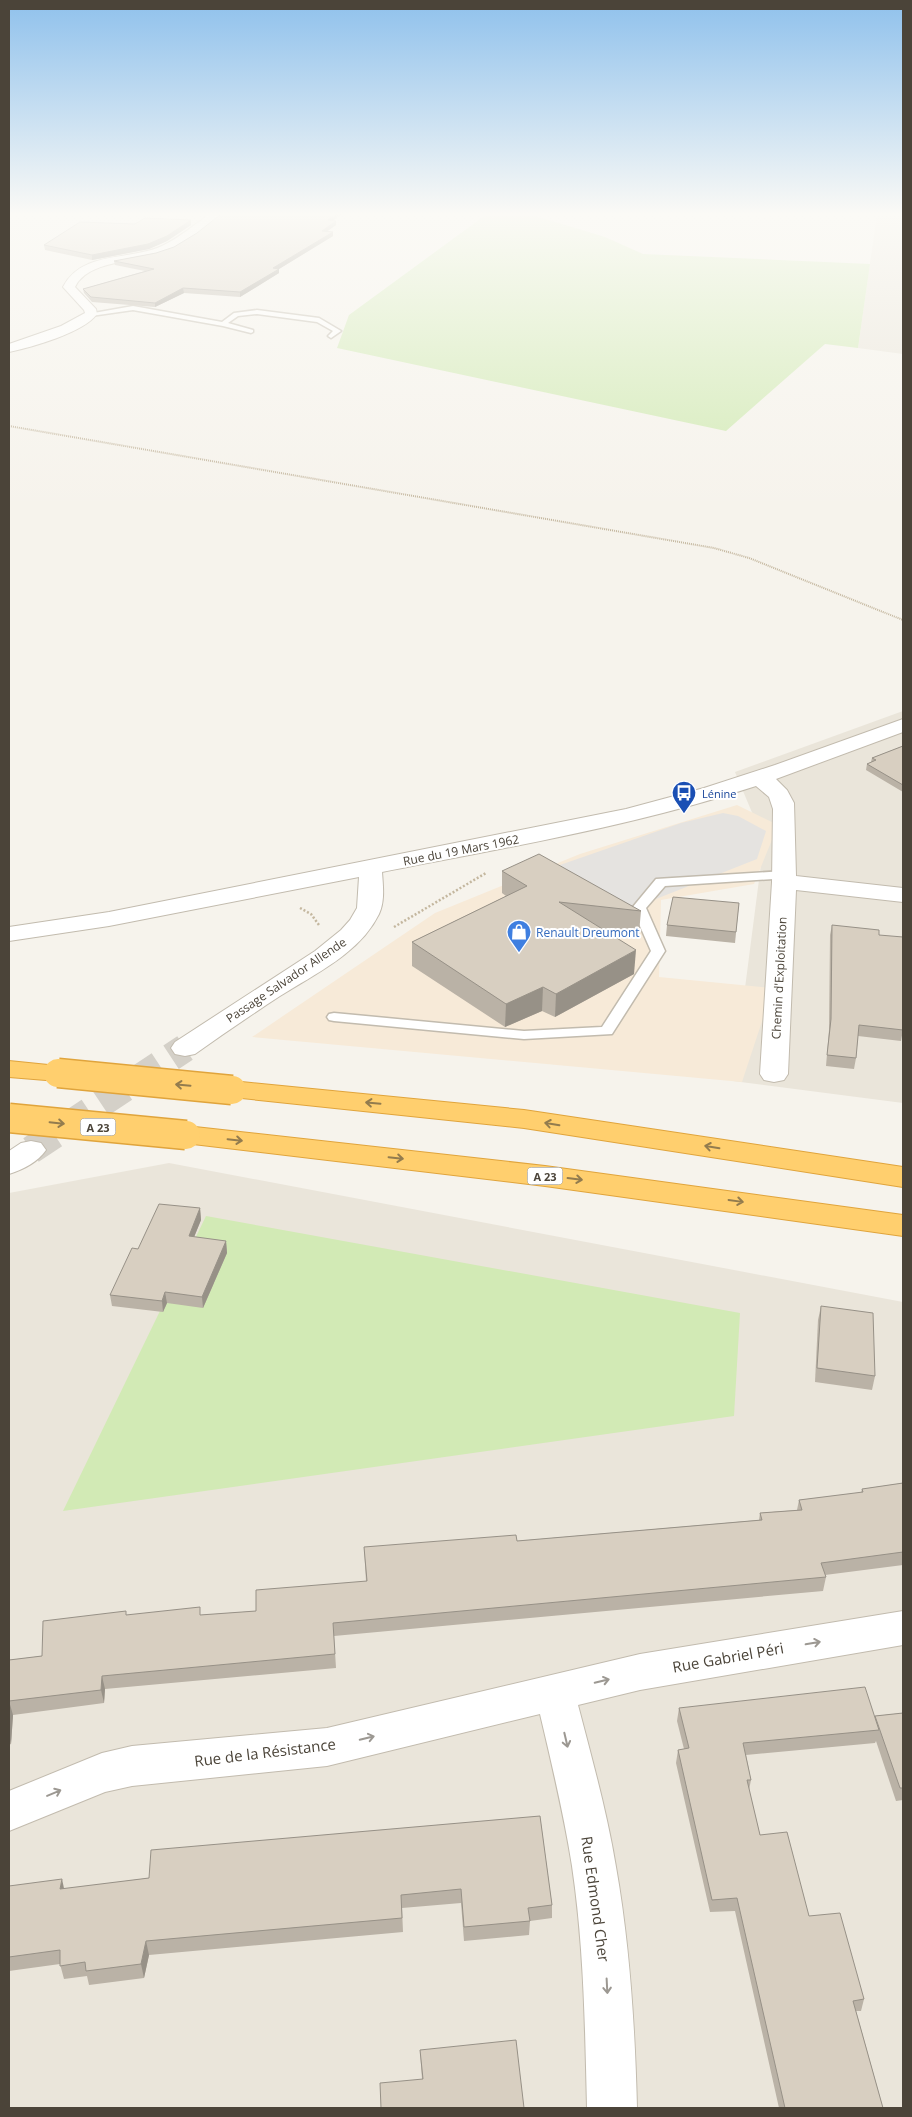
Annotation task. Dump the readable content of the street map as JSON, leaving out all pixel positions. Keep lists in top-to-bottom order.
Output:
{
  "streets": {
    "highway": ["A 23"],
    "street": [
      "Rue du 19 Mars 1962",
      "Chemin d'Exploitation",
      "Passage Salvador Allende",
      "Rue Gabriel Péri",
      "Rue de la Résistance",
      "Rue Edmond Cher"
    ]
  },
  "crossings": [
    ["Rue du 19 Mars 1962", "Chemin d'Exploitation"],
    ["Rue du 19 Mars 1962", "Passage Salvador Allende"],
    ["Rue Gabriel Péri", "Rue de la Résistance"],
    ["Rue Gabriel Péri", "Rue Edmond Cher"],
    ["Rue de la Résistance", "Rue Edmond Cher"]
  ],
  "one_way": ["Rue Gabriel Péri", "Rue de la Résistance", "Rue Edmond Cher"],
  "places": {
    "bus stop": ["Lénine"],
    "shop": ["Renault Dreumont"]
  }
}
